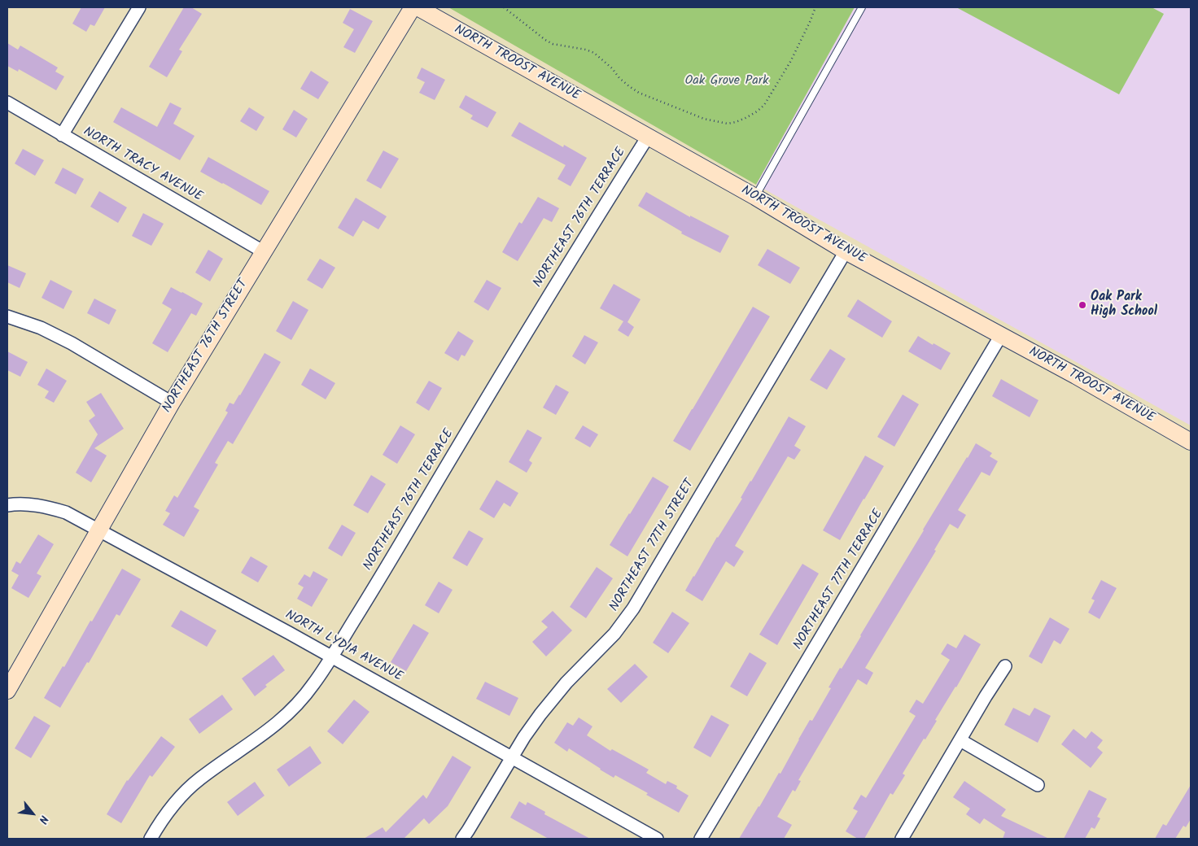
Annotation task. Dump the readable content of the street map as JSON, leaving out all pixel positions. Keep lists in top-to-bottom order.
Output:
{
  "streets": {
    "street": [
      "NORTH TROOST AVENUE",
      "NORTH TRACY AVENUE",
      "NORTHEAST 76TH TERRACE",
      "NORTHEAST 76TH STREET",
      "NORTHEAST 77TH STREET",
      "NORTHEAST 77TH TERRACE",
      "NORTH LYDIA AVENUE"
    ]
  },
  "crossings": [
    ["NORTH TROOST AVENUE", "NORTHEAST 76TH TERRACE"],
    ["NORTH TROOST AVENUE", "NORTHEAST 77TH STREET"],
    ["NORTH TROOST AVENUE", "NORTHEAST 77TH TERRACE"],
    ["NORTH TRACY AVENUE", "NORTHEAST 76TH STREET"],
    ["NORTHEAST 76TH TERRACE", "NORTH LYDIA AVENUE"],
    ["NORTHEAST 76TH STREET", "NORTH LYDIA AVENUE"],
    ["NORTHEAST 77TH STREET", "NORTH LYDIA AVENUE"]
  ],
  "parks": ["Oak Grove Park"],
  "places": ["Oak Park High School"],
  "north": "bottom right"
}
